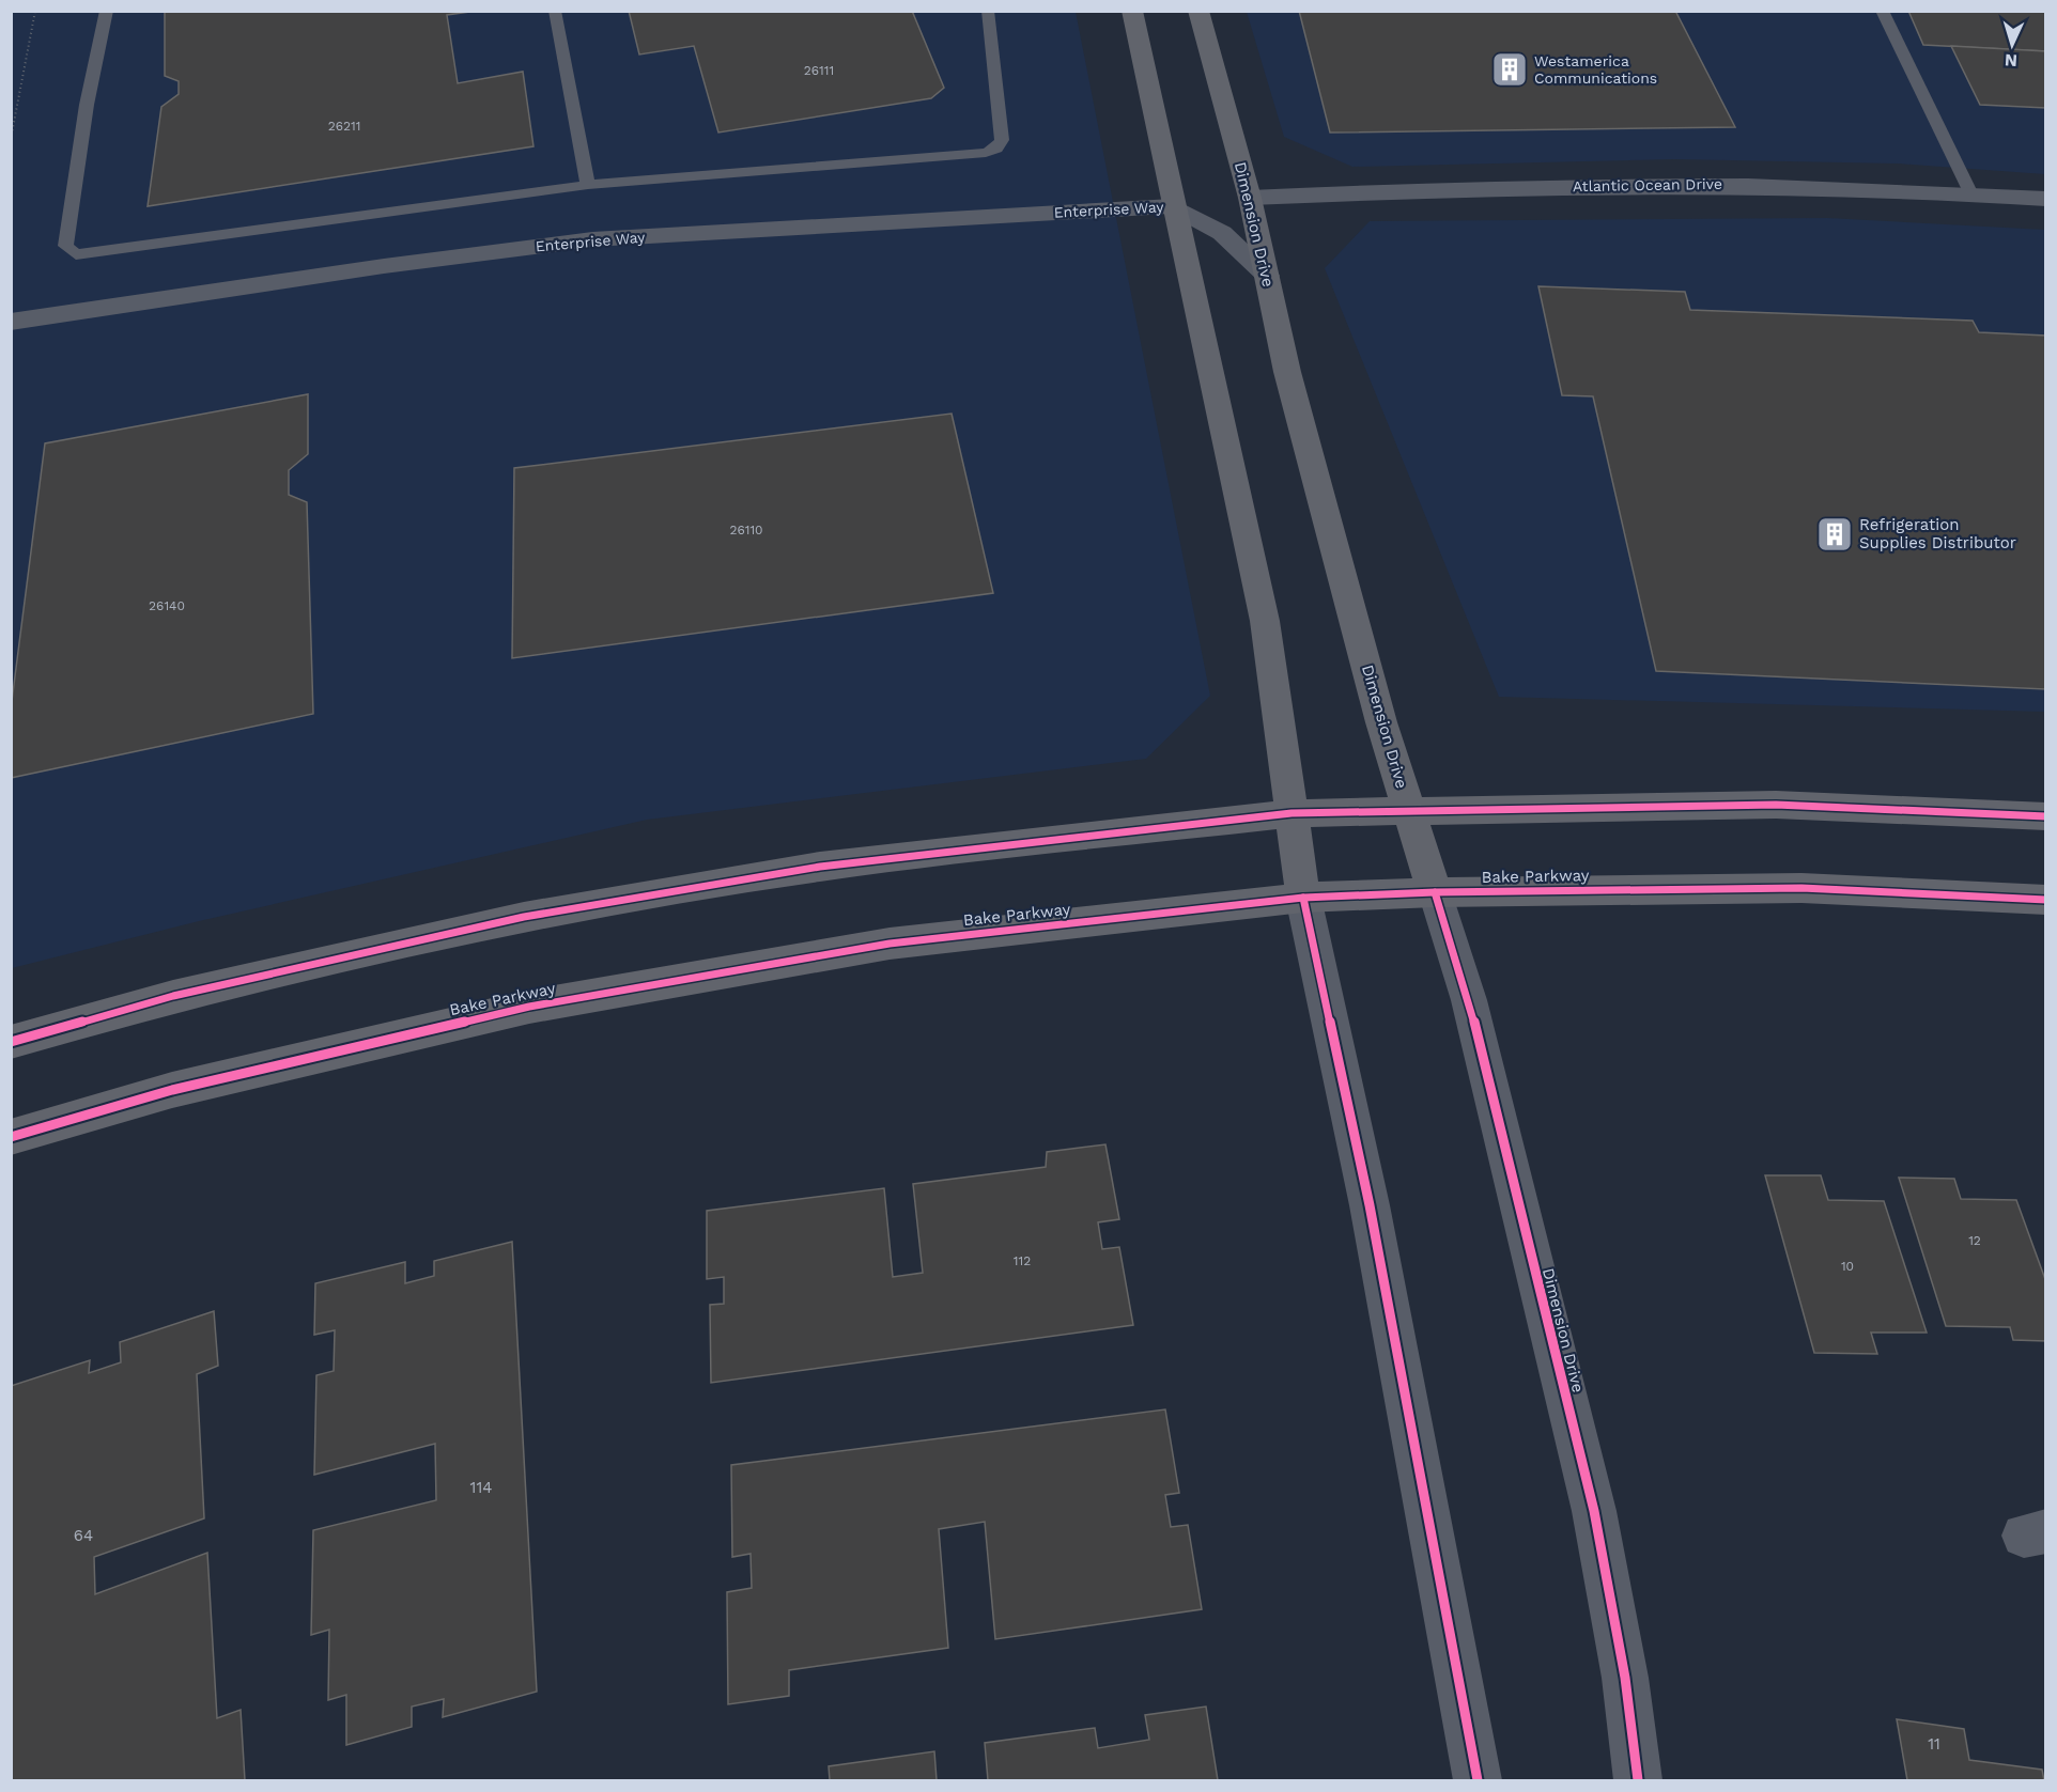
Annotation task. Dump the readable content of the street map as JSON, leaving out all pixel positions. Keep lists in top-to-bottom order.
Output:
{
  "streets": {
    "main road": ["Dimension Drive", "Bake Parkway"],
    "street": ["Atlantic Ocean Drive", "Enterprise Way"]
  },
  "crossings": [
    ["Atlantic Ocean Drive", "Dimension Drive"],
    ["Dimension Drive", "Bake Parkway"]
  ],
  "places": {
    "building": ["Westamerica Communications", "Refrigeration Supplies Distributor"]
  },
  "house_numbers": [
    "26111",
    "26211",
    "26110",
    "26140",
    "12",
    "112",
    "10",
    "114",
    "64",
    "11"
  ],
  "north": "bottom"
}
